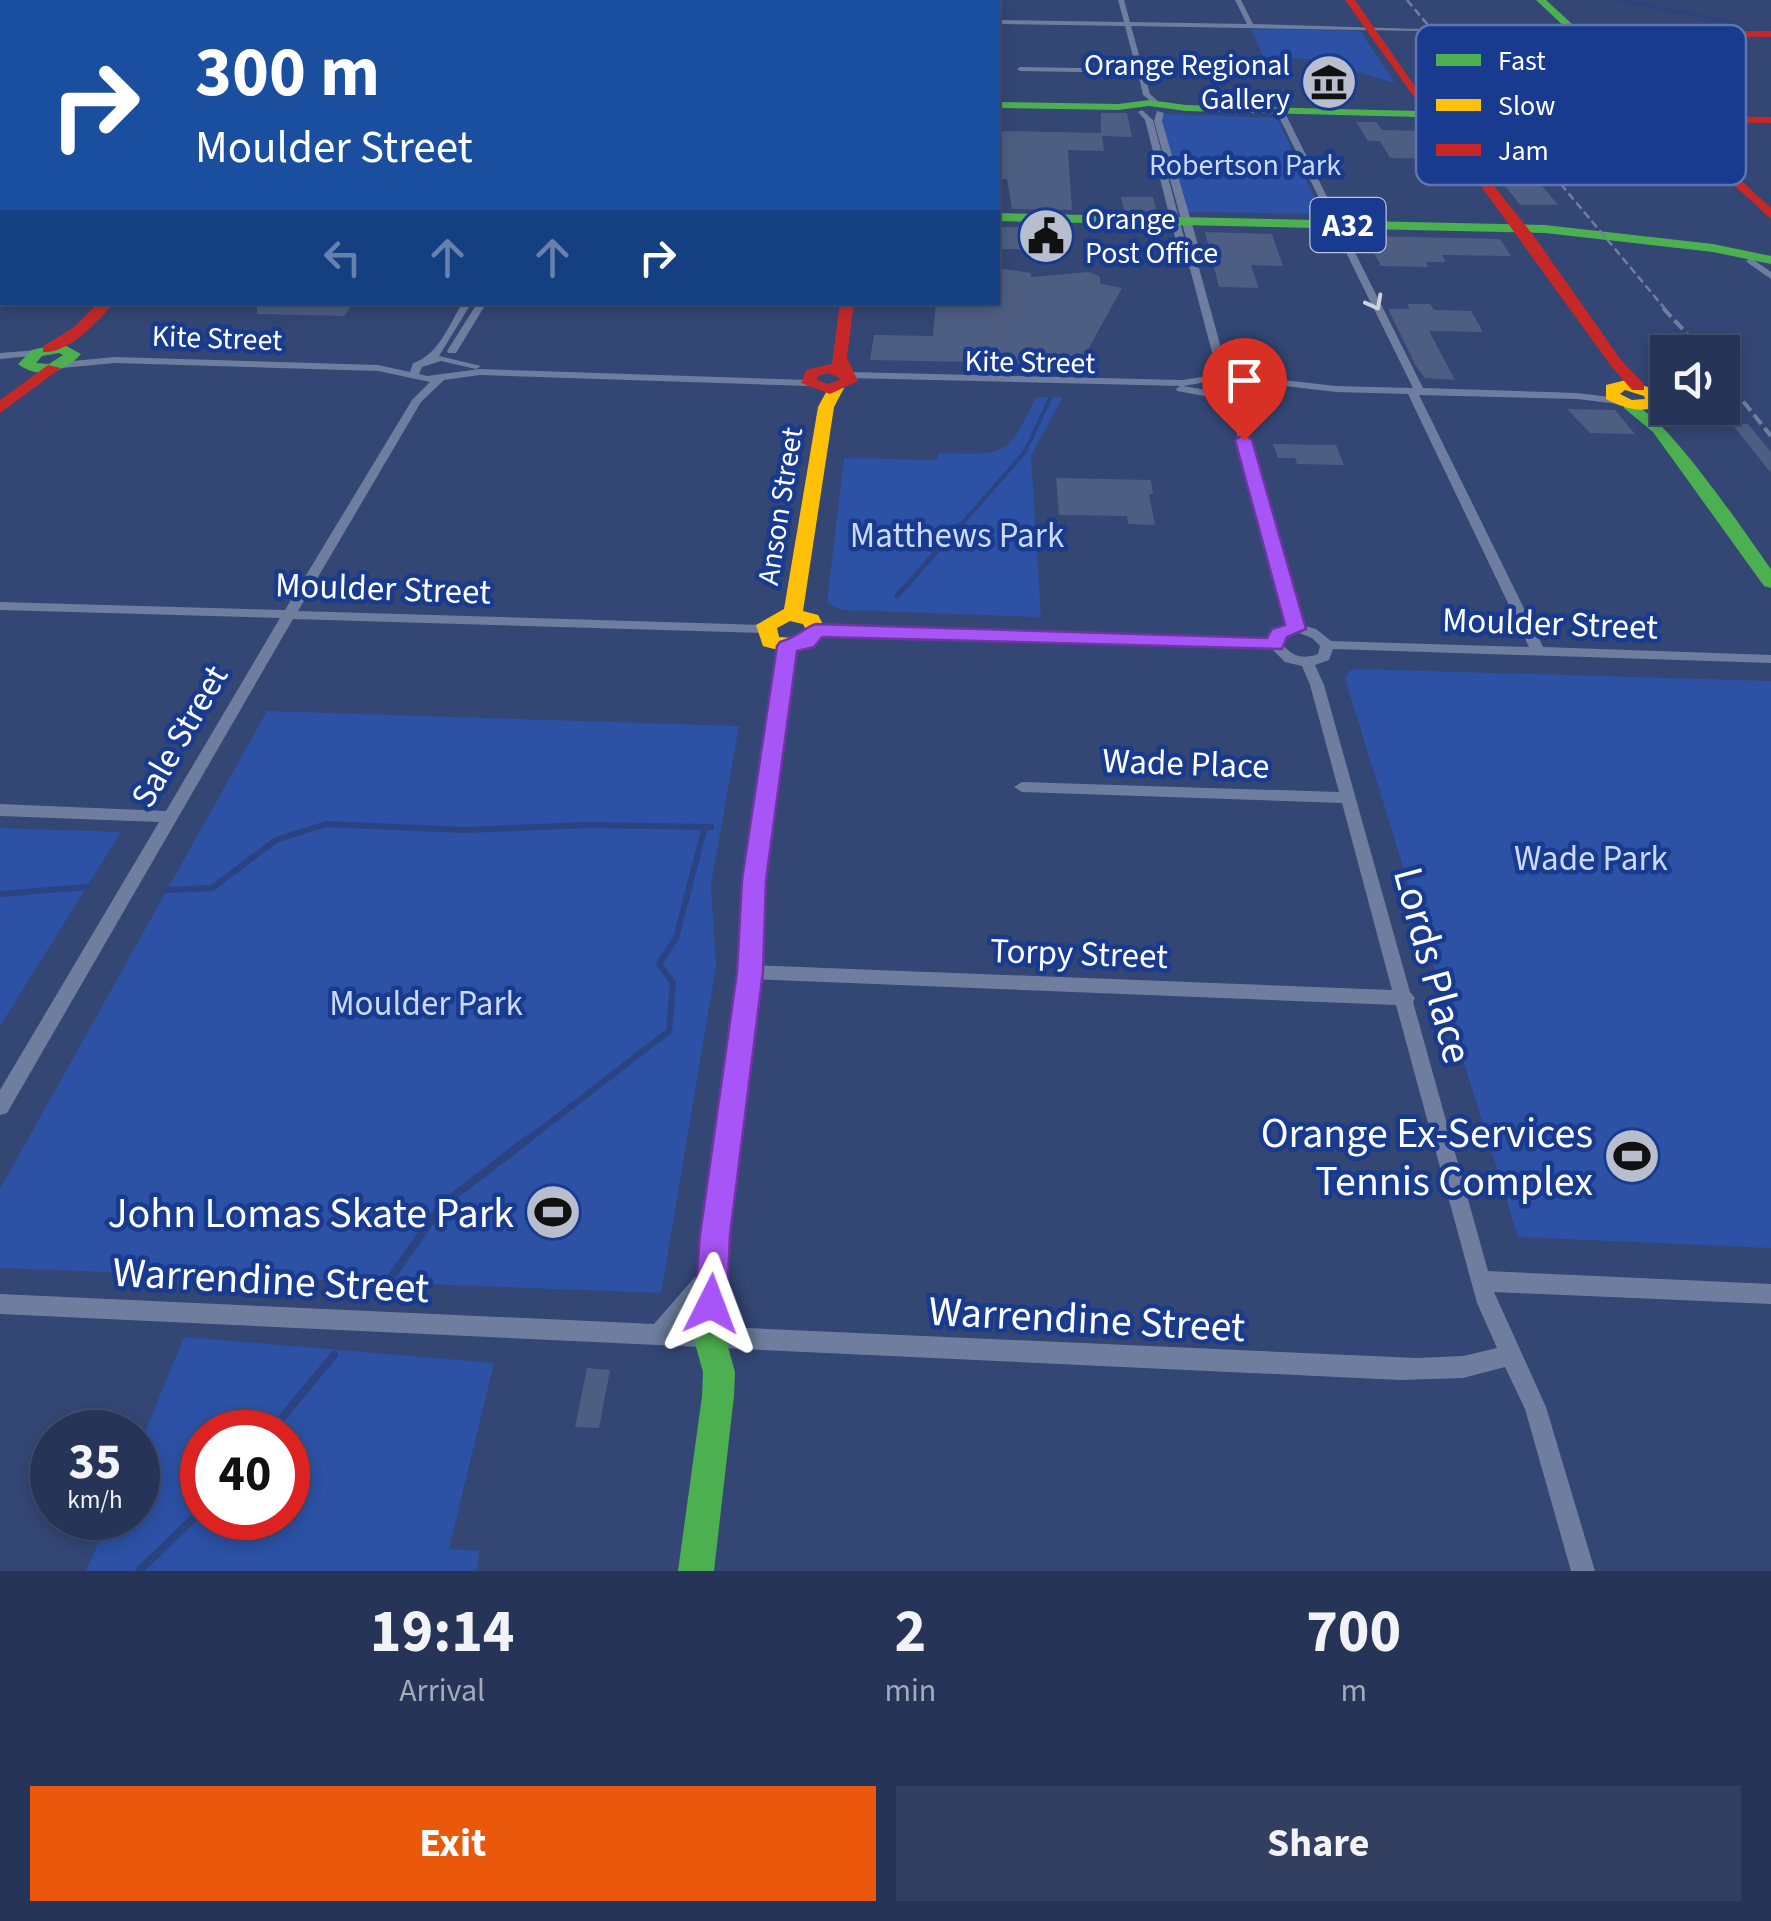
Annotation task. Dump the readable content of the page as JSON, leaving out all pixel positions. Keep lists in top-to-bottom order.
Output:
{
  "streets": {
    "main road": ["A32", "Anson Street"],
    "street": [
      "Kite Street",
      "Moulder Street",
      "Sale Street",
      "Wade Place",
      "Torpy Street",
      "Lords Place",
      "Warrendine Street"
    ]
  },
  "crossings": [
    ["Kite Street", "Anson Street"],
    ["Kite Street", "Sale Street"],
    ["Anson Street", "Moulder Street"],
    ["Moulder Street", "Sale Street"],
    ["Wade Place", "Lords Place"],
    ["Torpy Street", "Lords Place"],
    ["Lords Place", "Warrendine Street"]
  ],
  "parks": [
    "Robertson Park",
    "Matthews Park",
    "Wade Park",
    "Moulder Park"
  ],
  "places": {
    "museum": ["Orange Regional Gallery"],
    "public building": ["Orange Post Office"],
    "sports": ["Orange Ex-Services Tennis Complex", "John Lomas Skate Park"]
  },
  "legend": ["Fast", "Slow", "Jam"],
  "page": {
    "turn": ["300 m", "Moulder Street"],
    "speed": "35 km/h",
    "limit": "40",
    "eta": [
      "19:14",
      "Arrival",
      "2",
      "min",
      "700",
      "m"
    ],
    "buttons": ["Exit", "Share"]
  }
}
